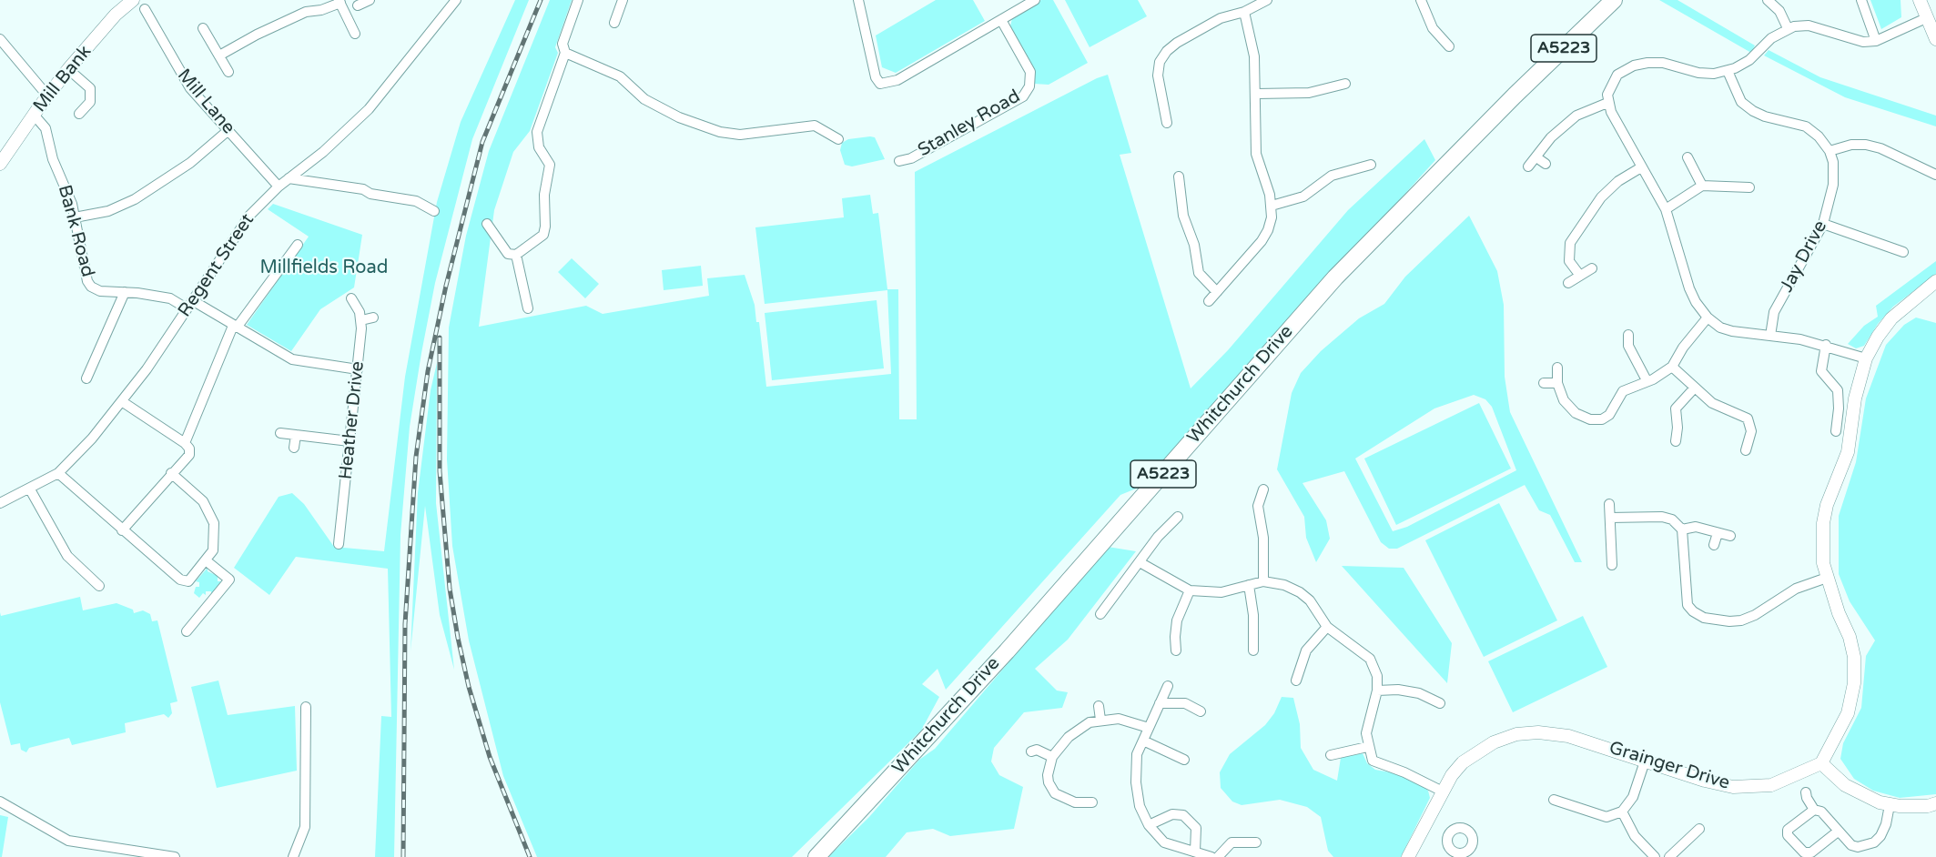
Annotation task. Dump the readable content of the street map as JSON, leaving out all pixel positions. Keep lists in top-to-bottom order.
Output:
{
  "streets": {
    "main road": ["A5223", "Whitchurch Drive"],
    "street": [
      "Mill Bank",
      "Mill Lane",
      "Stanley Road",
      "Bank Road",
      "Jay Drive",
      "Regent Street",
      "Heather Drive",
      "Grainger Drive"
    ]
  },
  "crossings": [
    ["Mill Bank", "Bank Road"],
    ["Mill Lane", "Regent Street"],
    ["Bank Road", "Regent Street"]
  ],
  "parks": ["Millfields Road"]
}
